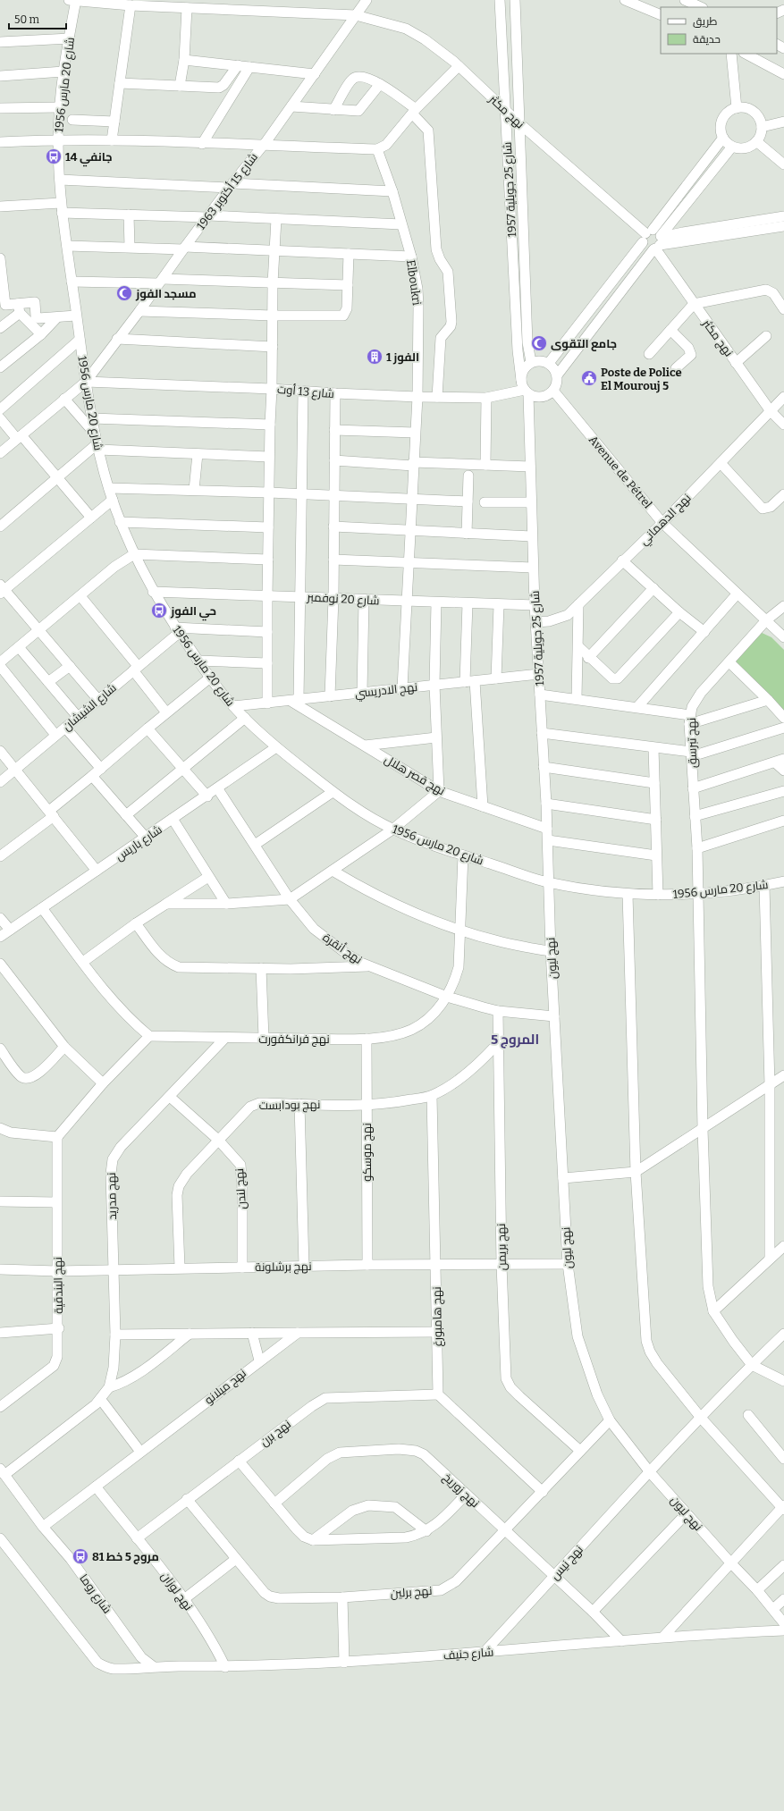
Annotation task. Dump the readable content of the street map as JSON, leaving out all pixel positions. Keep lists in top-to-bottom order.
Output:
{
  "streets": {
    "street": [
      "شارع 20 مارس 1956",
      "نهج مكثر",
      "شارع 25 جويلية 1957",
      "شارع 15 أكتوبر 1963",
      "Elboukri",
      "شارع 13 أوت",
      "Avenue de Pétrel",
      "نهج الدهماني",
      "شارع 20 نوفمبر",
      "نهج الادريسي",
      "شارع الشيشان",
      "نهج تبرسق",
      "نهج قصر هلال",
      "شارع باريس",
      "نهج أنقرة",
      "نهج ليون",
      "نهج فرانكفورت",
      "نهج بودابست",
      "نهج موسكو",
      "نهج لندن",
      "نهج مدريد",
      "نهج بريمن",
      "نهج برشلونة",
      "نهج البندقية",
      "نهج هامبورغ",
      "نهج ميلانو",
      "نهج برن",
      "نهج زوريخ",
      "نهج نيس",
      "نهج لوزان",
      "نهج برلين",
      "شارع روما",
      "شارع جنيف"
    ]
  },
  "crossings": [
    ["شارع 20 مارس 1956", "نهج مكثر"],
    ["شارع 20 مارس 1956", "شارع 25 جويلية 1957"],
    ["شارع 20 مارس 1956", "شارع 15 أكتوبر 1963"],
    ["شارع 20 مارس 1956", "شارع 13 أوت"],
    ["شارع 20 مارس 1956", "شارع 20 نوفمبر"],
    ["شارع 20 مارس 1956", "نهج الادريسي"],
    ["شارع 20 مارس 1956", "شارع الشيشان"],
    ["شارع 20 مارس 1956", "نهج تبرسق"],
    ["شارع 20 مارس 1956", "شارع باريس"],
    ["شارع 20 مارس 1956", "نهج ليون"],
    ["شارع 20 مارس 1956", "نهج فرانكفورت"],
    ["نهج مكثر", "شارع 25 جويلية 1957"],
    ["نهج مكثر", "شارع 15 أكتوبر 1963"],
    ["نهج مكثر", "نهج الدهماني"],
    ["شارع 25 جويلية 1957", "شارع 13 أوت"],
    ["شارع 25 جويلية 1957", "Avenue de Pétrel"],
    ["شارع 25 جويلية 1957", "نهج الدهماني"],
    ["شارع 25 جويلية 1957", "شارع 20 نوفمبر"],
    ["شارع 25 جويلية 1957", "نهج الادريسي"],
    ["شارع 25 جويلية 1957", "نهج قصر هلال"],
    ["شارع 25 جويلية 1957", "نهج ليون"],
    ["شارع 15 أكتوبر 1963", "شارع 13 أوت"],
    ["Elboukri", "شارع 13 أوت"],
    ["Elboukri", "شارع 20 نوفمبر"],
    ["Elboukri", "نهج الادريسي"],
    ["شارع 13 أوت", "Avenue de Pétrel"],
    ["Avenue de Pétrel", "نهج الدهماني"],
    ["Avenue de Pétrel", "نهج تبرسق"],
    ["نهج الادريسي", "نهج قصر هلال"],
    ["شارع باريس", "نهج أنقرة"],
    ["نهج أنقرة", "نهج ليون"],
    ["نهج أنقرة", "نهج فرانكفورت"],
    ["نهج أنقرة", "نهج بريمن"],
    ["نهج ليون", "نهج برشلونة"],
    ["نهج ليون", "نهج نيس"],
    ["نهج ليون", "نهج برلين"],
    ["نهج فرانكفورت", "نهج موسكو"],
    ["نهج فرانكفورت", "نهج مدريد"],
    ["نهج بودابست", "نهج موسكو"],
    ["نهج بودابست", "نهج لندن"],
    ["نهج بودابست", "نهج بريمن"],
    ["نهج بودابست", "نهج برشلونة"],
    ["نهج بودابست", "نهج هامبورغ"],
    ["نهج موسكو", "نهج برشلونة"],
    ["نهج لندن", "نهج مدريد"],
    ["نهج لندن", "نهج برشلونة"],
    ["نهج مدريد", "نهج برشلونة"],
    ["نهج مدريد", "شارع روما"],
    ["نهج بريمن", "نهج برشلونة"],
    ["نهج بريمن", "نهج برلين"],
    ["نهج برشلونة", "نهج البندقية"],
    ["نهج برشلونة", "نهج هامبورغ"],
    ["نهج هامبورغ", "نهج برن"],
    ["نهج ميلانو", "نهج لوزان"],
    ["نهج ميلانو", "شارع روما"],
    ["نهج برن", "نهج لوزان"],
    ["نهج برن", "نهج برلين"],
    ["نهج زوريخ", "نهج نيس"],
    ["نهج زوريخ", "نهج برلين"],
    ["نهج زوريخ", "شارع جنيف"],
    ["نهج نيس", "شارع جنيف"],
    ["نهج لوزان", "شارع جنيف"],
    ["شارع روما", "شارع جنيف"]
  ],
  "districts": ["المروج 5"],
  "places": {
    "bus stop": ["14 جانفي", "حي الفوز", "مروج 5 خط 81"],
    "mosque": ["مسجد الفوز", "جامع التقوى"],
    "building": ["الفوز 1"],
    "public building": ["Poste de Police El Mourouj 5"]
  },
  "legend": ["طريق", "حديقة"],
  "scale_bar": "50 m"
}
